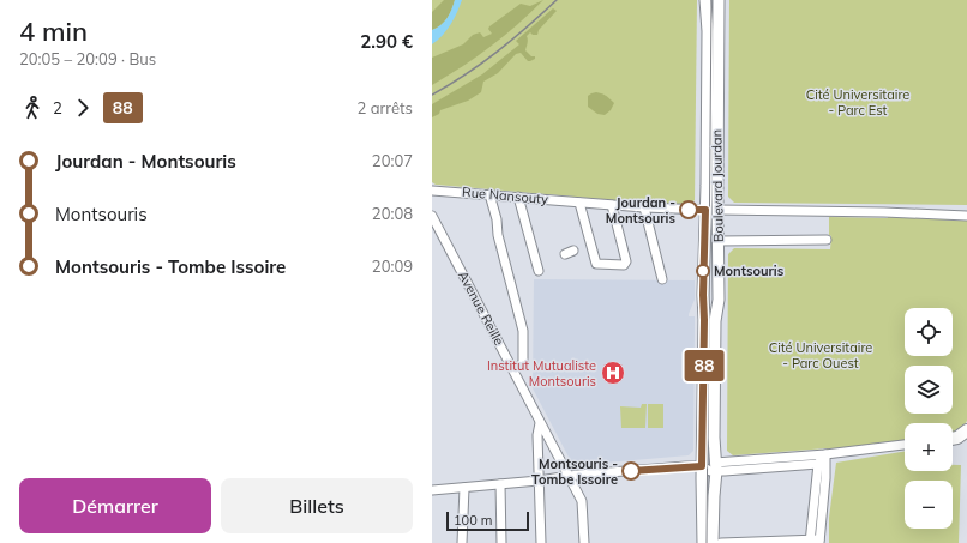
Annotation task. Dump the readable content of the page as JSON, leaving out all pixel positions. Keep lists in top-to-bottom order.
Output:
{
  "streets": {
    "main road": ["Boulevard Jourdan"],
    "street": ["Rue Nansouty", "Avenue Reille"]
  },
  "crossings": [
    ["Boulevard Jourdan", "Rue Nansouty"]
  ],
  "parks": ["Cité Universitaire - Parc Est", "Cité Universitaire - Parc Ouest"],
  "places": {
    "other": ["Jourdan - Montsouris", "Montsouris", "Montsouris - Tombe Issoire"],
    "hospital": ["Institut Mutualiste Montsouris"]
  },
  "lines": ["bus line 88"],
  "scale_bar": "100 m",
  "page": {
    "heading": ["4 min", "20:05 – 20:09 · Bus", "2.90 €"],
    "on_map": "88",
    "legs": ["2", "88", "2 arrêts"],
    "list": [
      {
        "name": "Jourdan - Montsouris",
        "value": "20:07"
      },
      {
        "name": "Montsouris",
        "value": "20:08"
      },
      {
        "name": "Montsouris - Tombe Issoire",
        "value": "20:09"
      }
    ],
    "map_buttons": ["+", "−"],
    "buttons": ["Démarrer", "Billets"],
    "scale": "100 m"
  }
}
